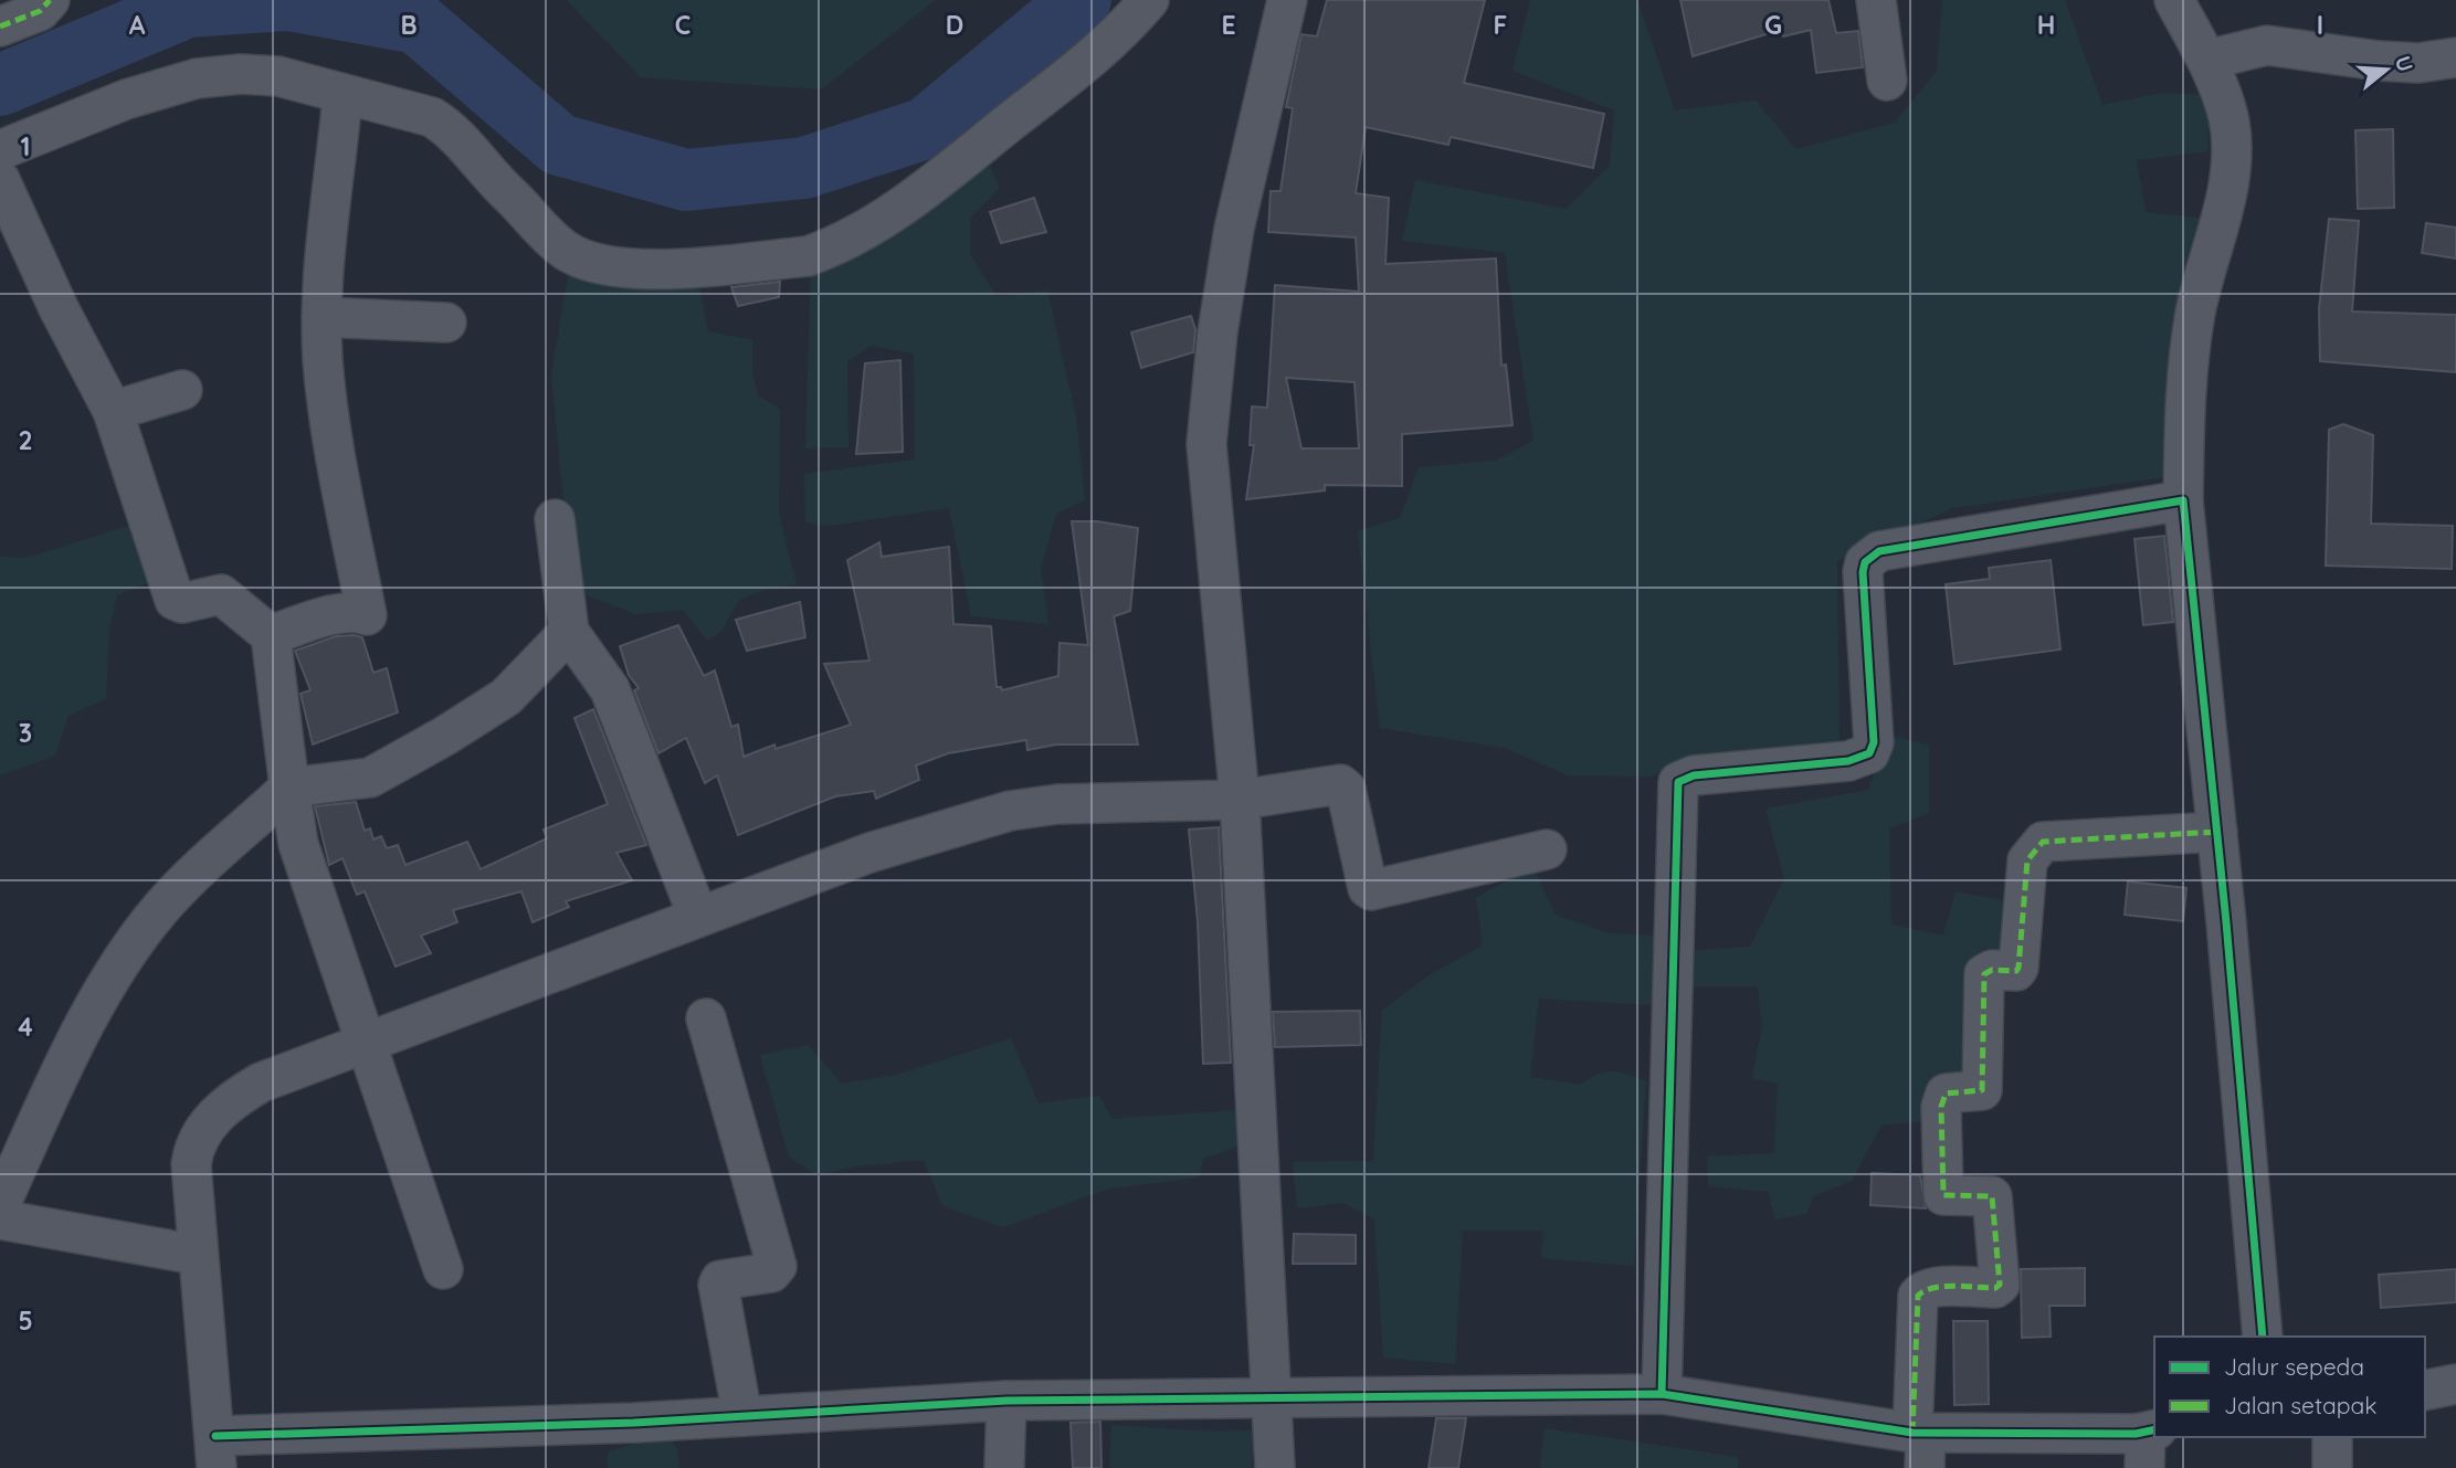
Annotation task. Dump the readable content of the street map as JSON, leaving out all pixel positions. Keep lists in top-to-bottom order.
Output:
{
  "legend": ["Jalur sepeda", "Jalan setapak"],
  "north": "right",
  "grid": {
    "columns": [
      "A",
      "B",
      "C",
      "D",
      "E",
      "F",
      "G",
      "H",
      "I"
    ],
    "rows": [
      "1",
      "2",
      "3",
      "4",
      "5"
    ]
  }
}
